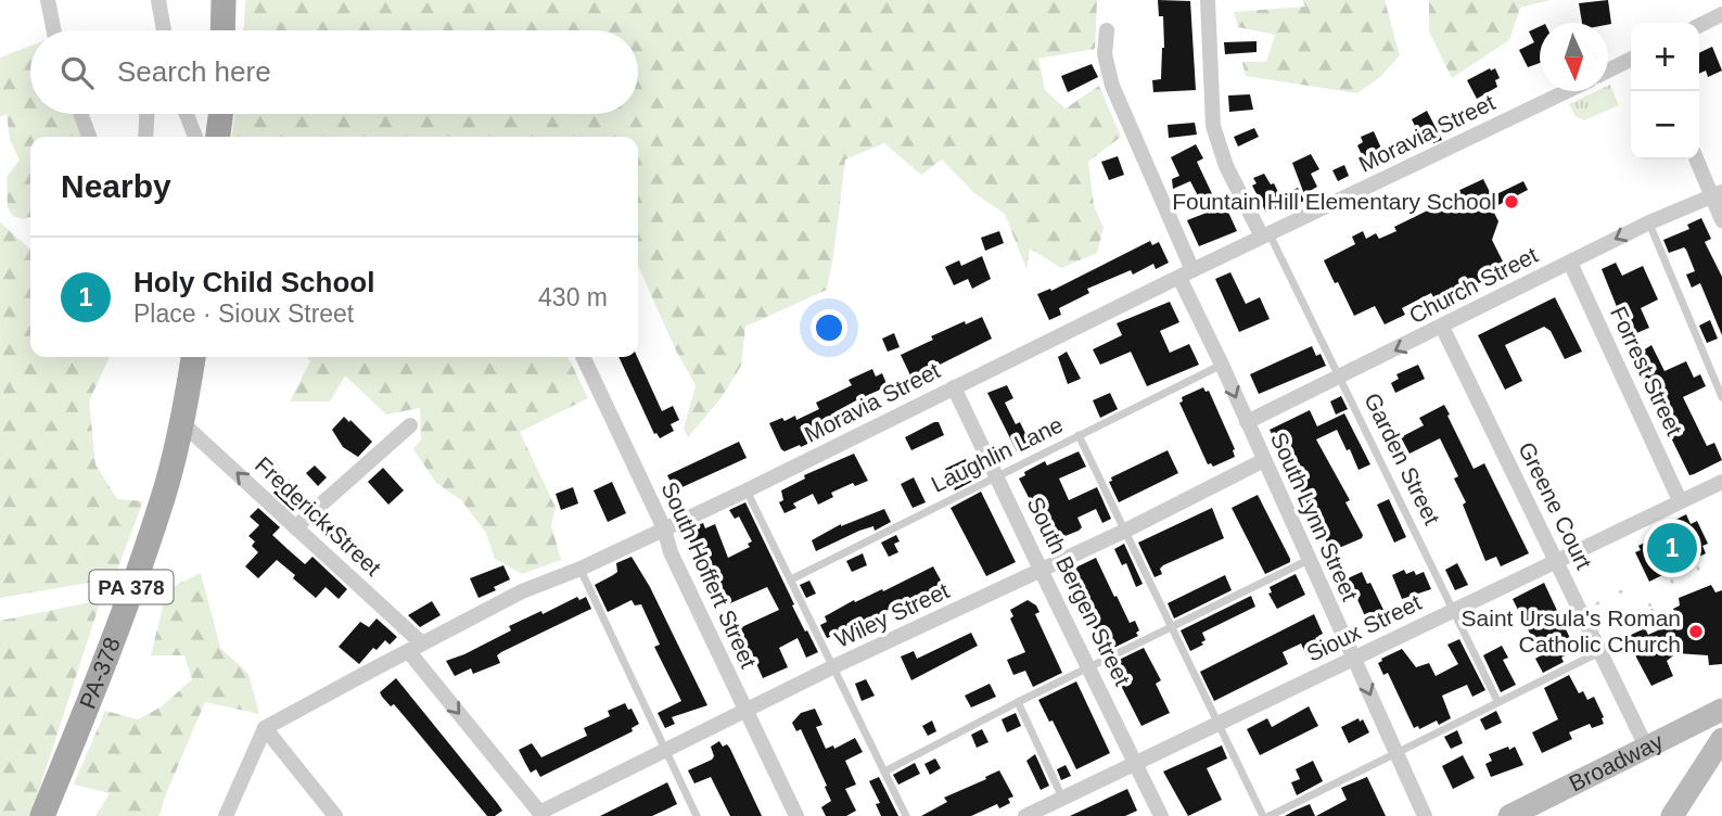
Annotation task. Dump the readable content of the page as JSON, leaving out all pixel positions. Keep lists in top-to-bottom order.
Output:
{
  "streets": {
    "main road": ["PA 378", "PA-378", "Broadway"],
    "street": [
      "Moravia Street",
      "Church Street",
      "Forrest Street",
      "Greene Court",
      "Frederick Street",
      "South Lynn Street",
      "South Hoffert Street",
      "South Bergen Street",
      "Wiley Street",
      "Sioux Street"
    ],
    "lane": ["Laughlin Lane", "Garden Street"]
  },
  "crossings": [
    ["Moravia Street", "Garden Street"],
    ["Moravia Street", "Frederick Street"],
    ["Moravia Street", "South Lynn Street"],
    ["Moravia Street", "South Hoffert Street"],
    ["Moravia Street", "South Bergen Street"],
    ["Church Street", "Forrest Street"],
    ["Church Street", "Garden Street"],
    ["Church Street", "Greene Court"],
    ["Church Street", "South Lynn Street"],
    ["Forrest Street", "Sioux Street"],
    ["Laughlin Lane", "South Lynn Street"],
    ["Laughlin Lane", "South Bergen Street"],
    ["Garden Street", "Sioux Street"],
    ["Greene Court", "Sioux Street"],
    ["Greene Court", "Broadway"],
    ["Frederick Street", "Wiley Street"],
    ["Frederick Street", "PA-378"],
    ["South Lynn Street", "Wiley Street"],
    ["South Lynn Street", "Sioux Street"],
    ["South Hoffert Street", "Wiley Street"],
    ["South Bergen Street", "Wiley Street"],
    ["South Bergen Street", "Sioux Street"]
  ],
  "one_way": ["Church Street"],
  "places": ["Fountain Hill Elementary School", "Saint Ursula's Roman Catholic Church"],
  "north": "bottom",
  "page": {
    "map_buttons": ["+", "−"],
    "search": "Search here",
    "heading": "Nearby",
    "list": [
      {
        "mark": "1",
        "name": "Holy Child School",
        "note": "Place · Sioux Street",
        "value": "430 m"
      }
    ],
    "pins": "1"
  }
}
